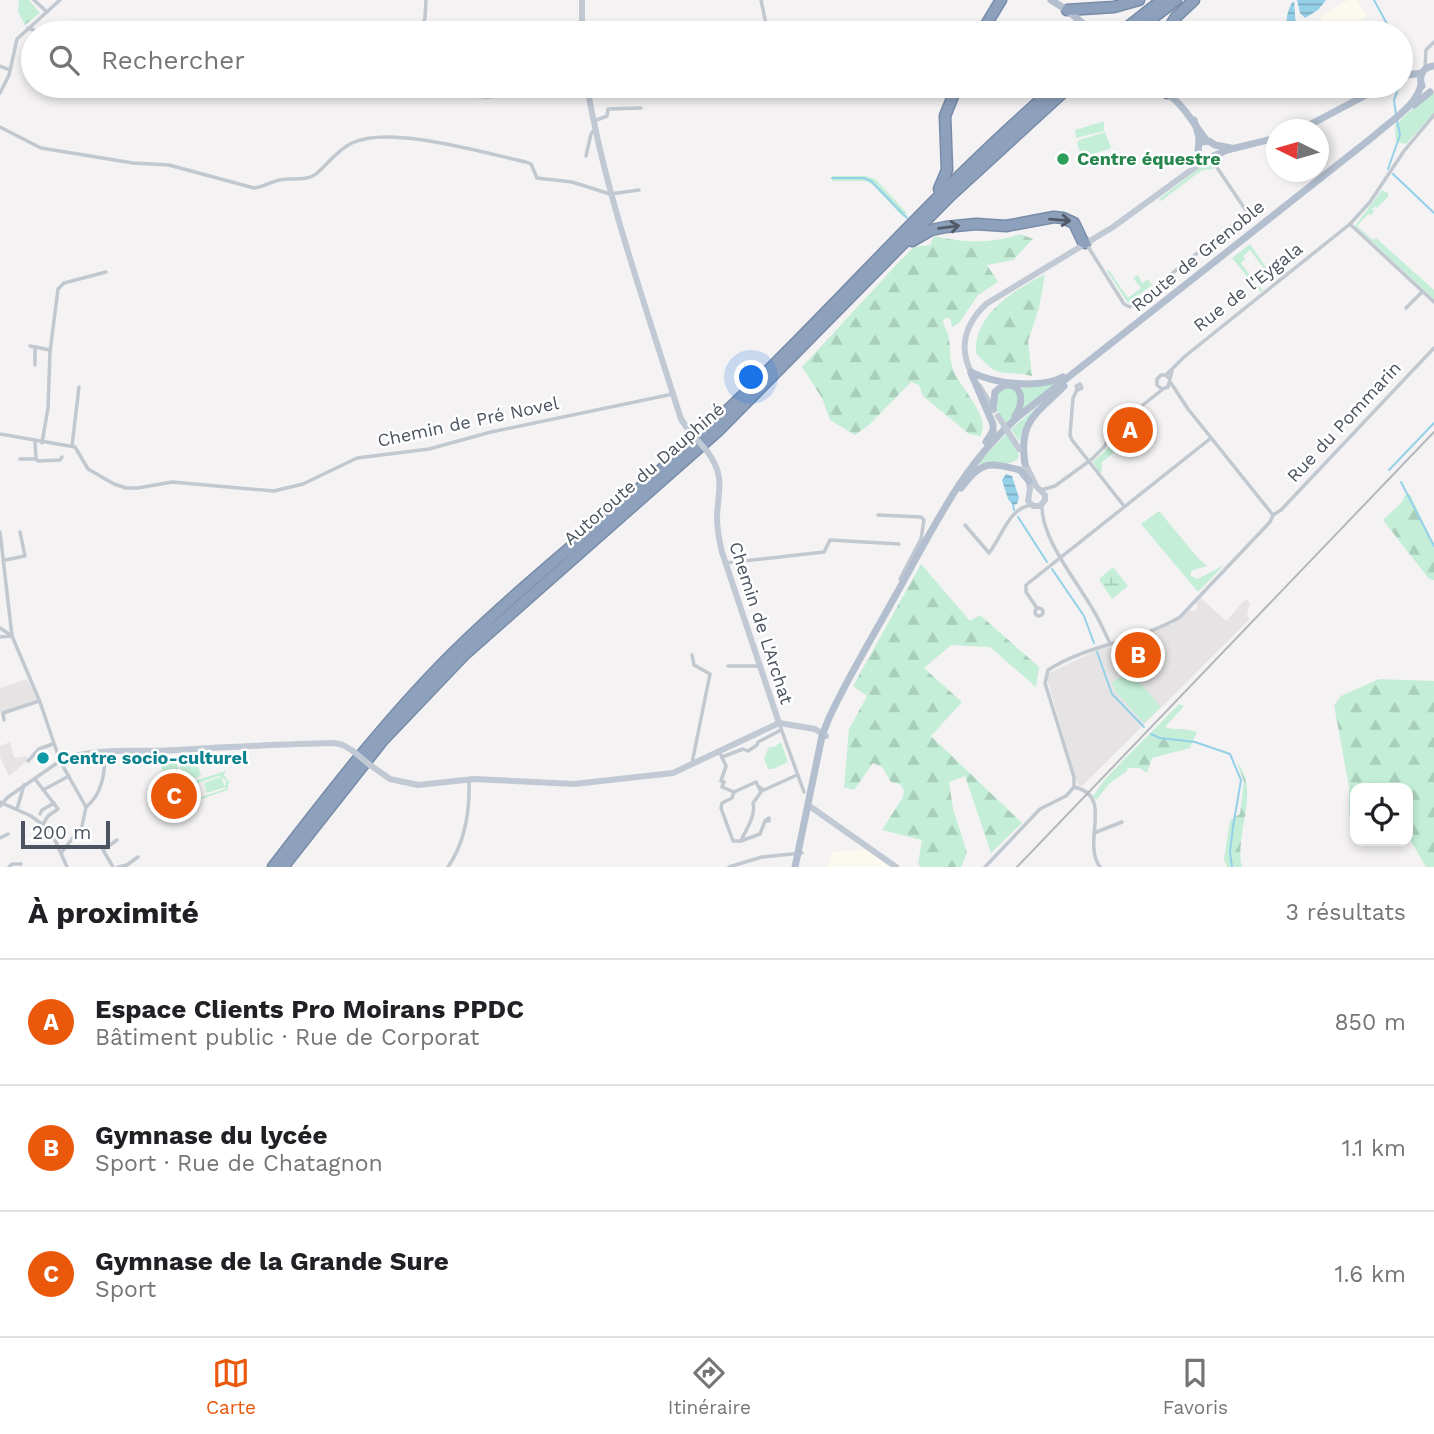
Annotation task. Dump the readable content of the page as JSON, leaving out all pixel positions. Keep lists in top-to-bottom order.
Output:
{
  "streets": {
    "highway": ["Autoroute du Dauphiné"],
    "main road": ["Route de Grenoble"],
    "street": [
      "Rue de l'Eygala",
      "Chemin de Pré Novel",
      "Rue du Pommarin",
      "Chemin de L'Archat"
    ]
  },
  "crossings": [
    ["Chemin de Pré Novel", "Chemin de L'Archat"]
  ],
  "places": ["Centre équestre", "Centre socio-culturel"],
  "scale_bar": "200 m",
  "north": "left",
  "page": {
    "search": "Rechercher",
    "pins": ["A", "B", "C"],
    "scale": "200 m",
    "heading": ["À proximité", "3 résultats"],
    "list": [
      {
        "mark": "A",
        "name": "Espace Clients Pro Moirans PPDC",
        "note": "Bâtiment public · Rue de Corporat",
        "value": "850 m"
      },
      {
        "mark": "B",
        "name": "Gymnase du lycée",
        "note": "Sport · Rue de Chatagnon",
        "value": "1.1 km"
      },
      {
        "mark": "C",
        "name": "Gymnase de la Grande Sure",
        "note": "Sport",
        "value": "1.6 km"
      }
    ],
    "nav": ["Carte", "Itinéraire", "Favoris"]
  }
}
